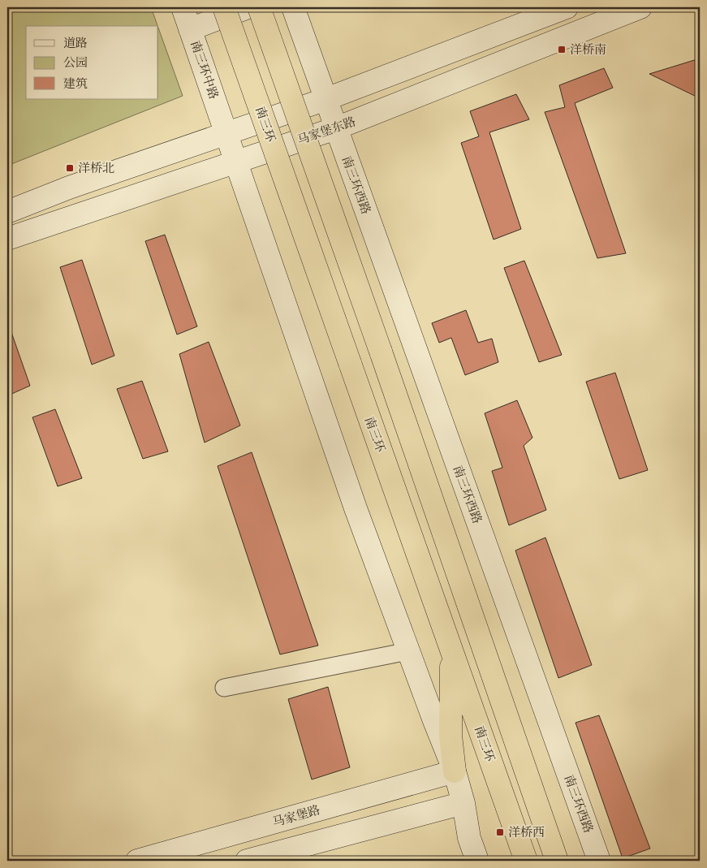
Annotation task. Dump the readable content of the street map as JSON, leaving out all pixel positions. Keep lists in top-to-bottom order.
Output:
{
  "streets": {
    "highway": ["南三环"],
    "street": [
      "南三环中路",
      "马家堡东路",
      "南三环西路",
      "马家堡路"
    ]
  },
  "crossings": [
    ["南三环中路", "马家堡东路"],
    ["马家堡东路", "南三环西路"]
  ],
  "places": {
    "transit": ["洋桥南", "洋桥北", "洋桥西"]
  },
  "legend": ["道路", "公园", "建筑"]
}
